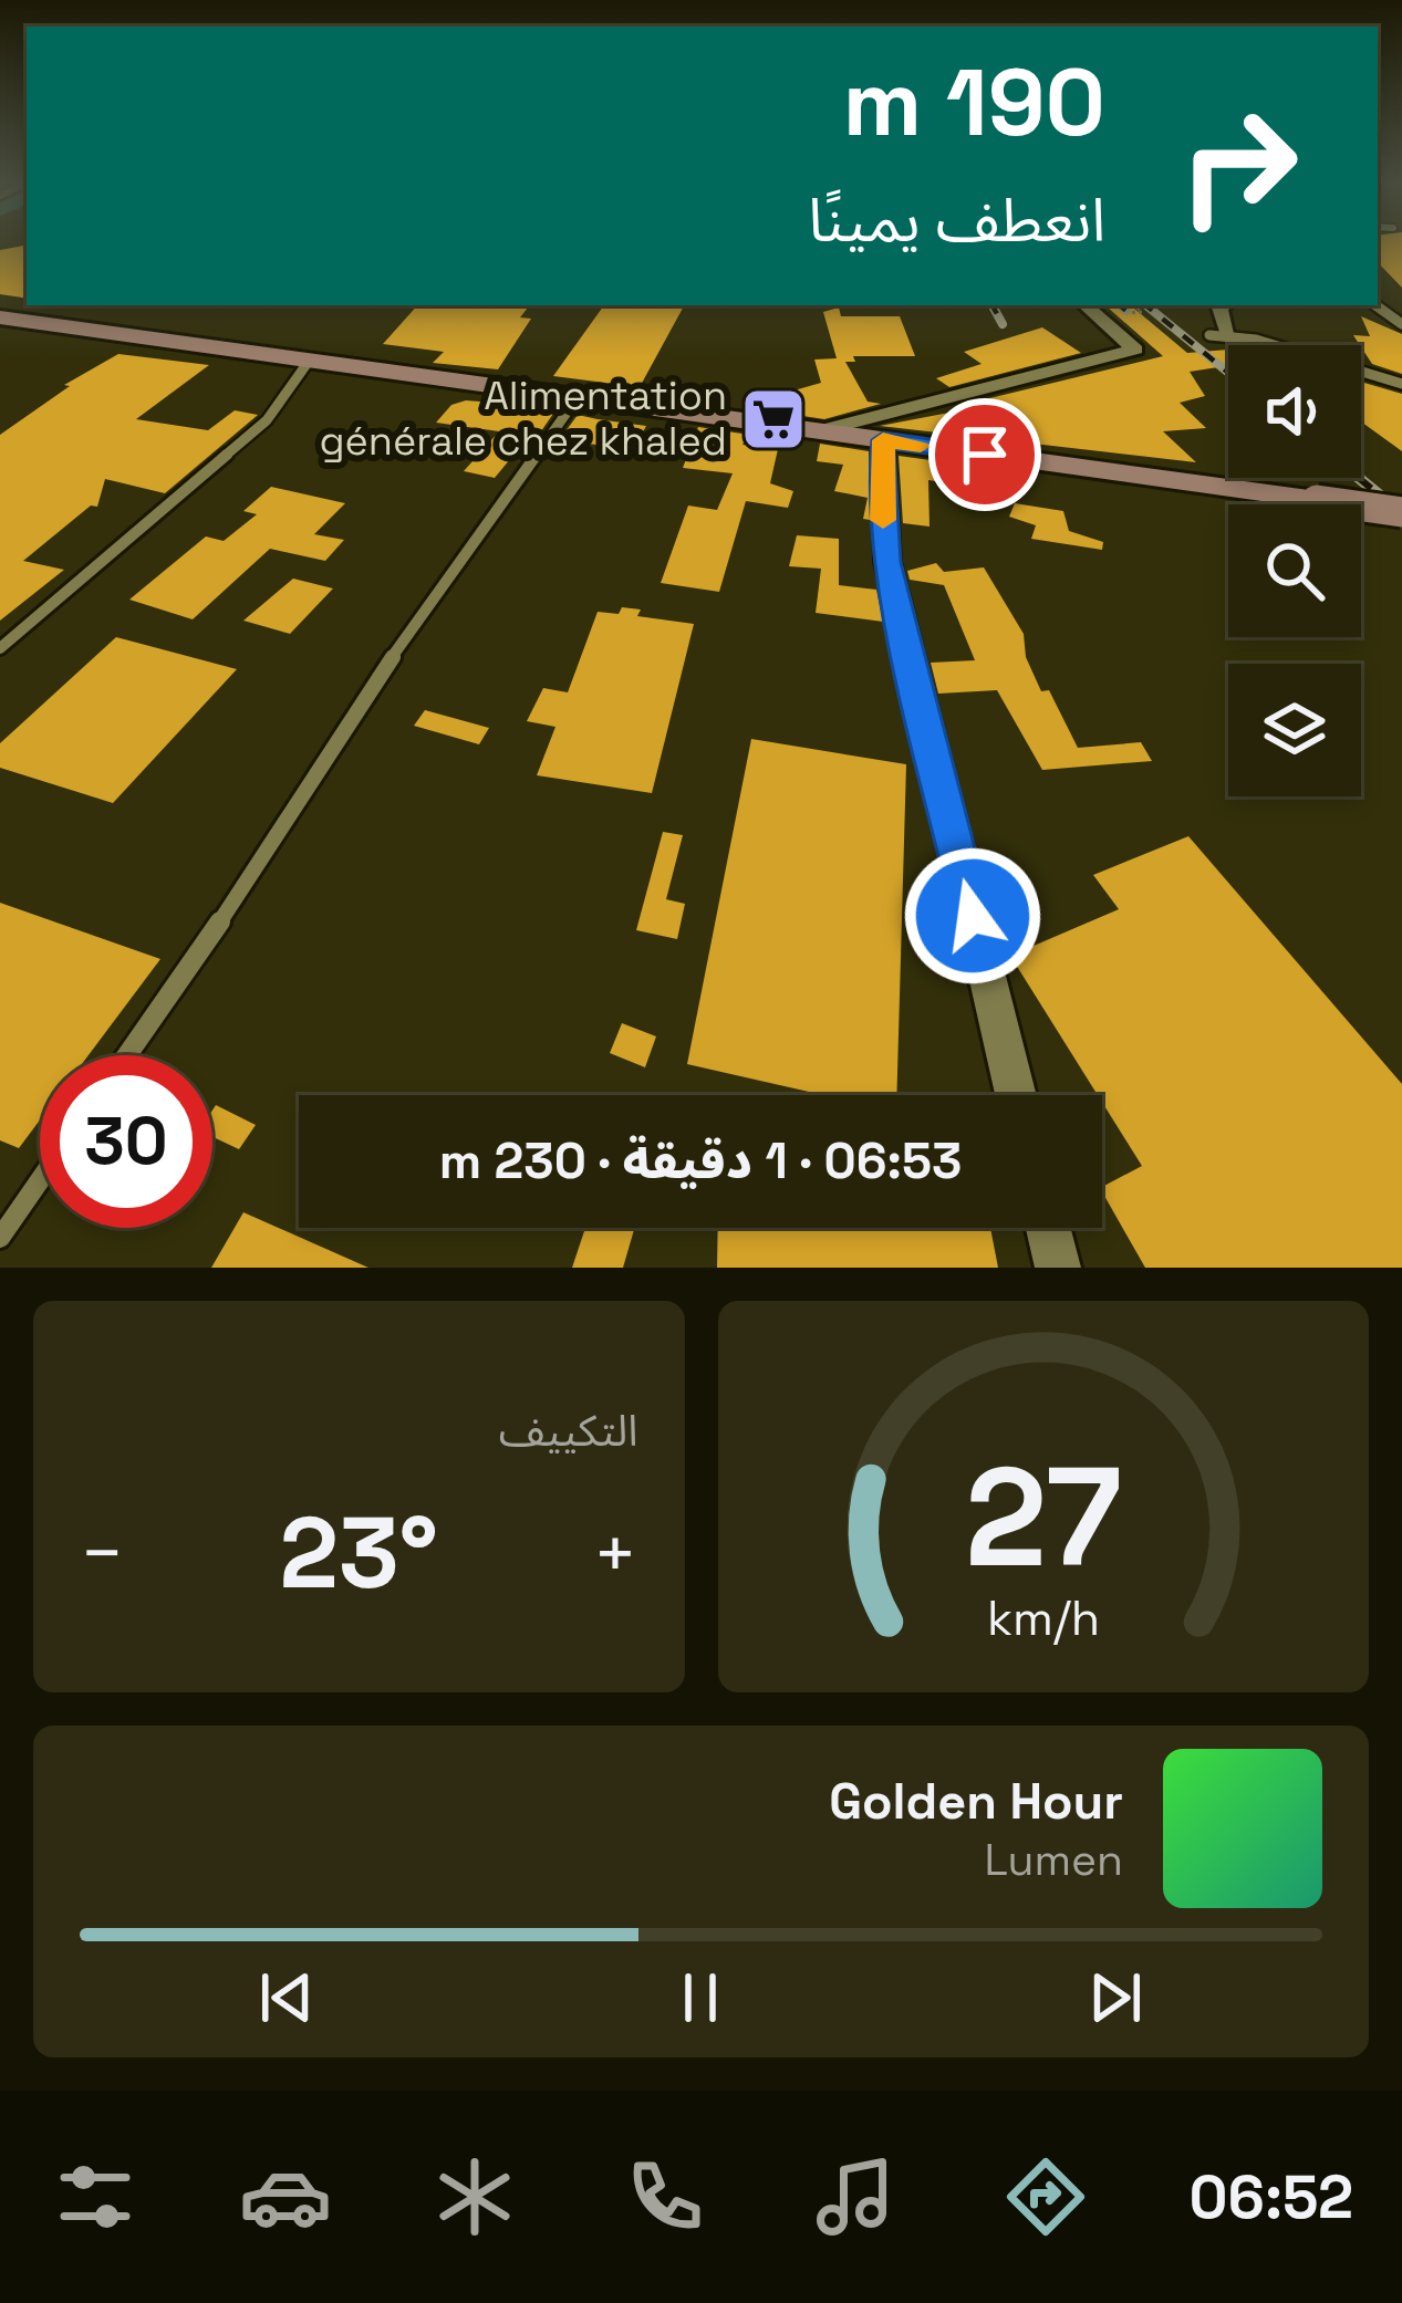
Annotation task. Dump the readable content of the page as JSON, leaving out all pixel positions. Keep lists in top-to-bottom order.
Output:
{
  "places": {
    "supermarket": ["Alimentation générale chez khaled"]
  },
  "page": {
    "turn": ["190 m", "انعطف يمينًا"],
    "limit": "30",
    "trip": "06:53 · 1 دقيقة · 230 m",
    "tile": "التكييف",
    "heat": ["−", "23°", "+"],
    "song": ["Golden Hour", "Lumen"],
    "tabs": "06:52",
    "gauge": ["27", "km/h"]
  }
}
